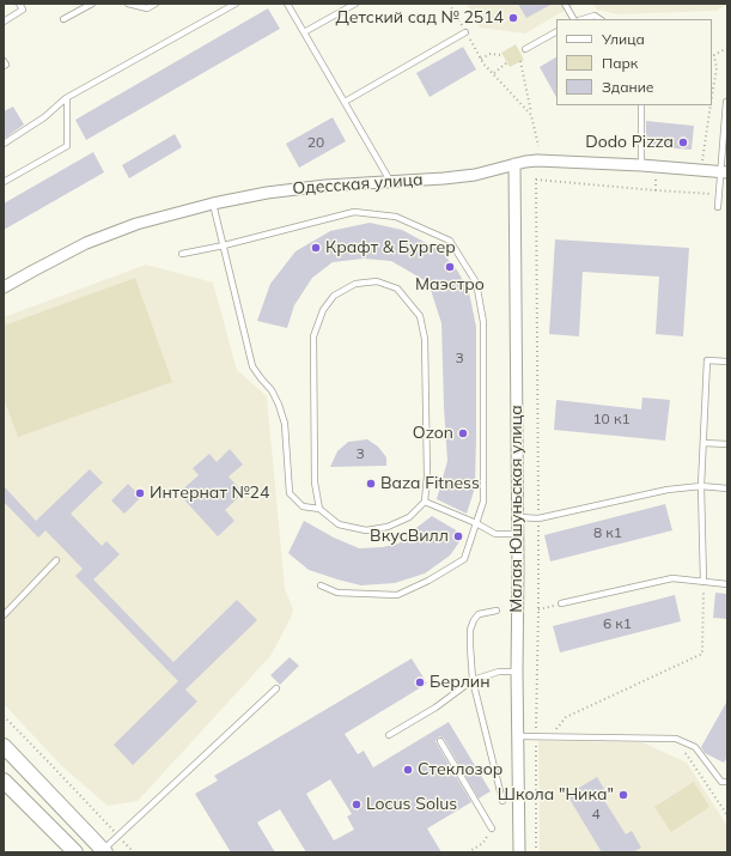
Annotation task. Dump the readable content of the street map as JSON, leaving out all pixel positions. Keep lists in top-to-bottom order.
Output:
{
  "streets": {
    "street": ["Одесская улица", "Малая Юшуньская улица"]
  },
  "crossings": [
    ["Одесская улица", "Малая Юшуньская улица"]
  ],
  "places": [
    "Детский сад № 2514",
    "Dodo Pizza",
    "Крафт & Бургер",
    "Маэстро",
    "Ozon",
    "Baza Fitness",
    "Интернат №24",
    "ВкусВилл",
    "Берлин",
    "Стеклозор",
    "Школа \"Ника\"",
    "Locus Solus"
  ],
  "house_numbers": [
    "20",
    "3",
    "10 к1",
    "3",
    "8 к1",
    "6 к1",
    "4"
  ],
  "legend": ["Улица", "Парк", "Здание"]
}
